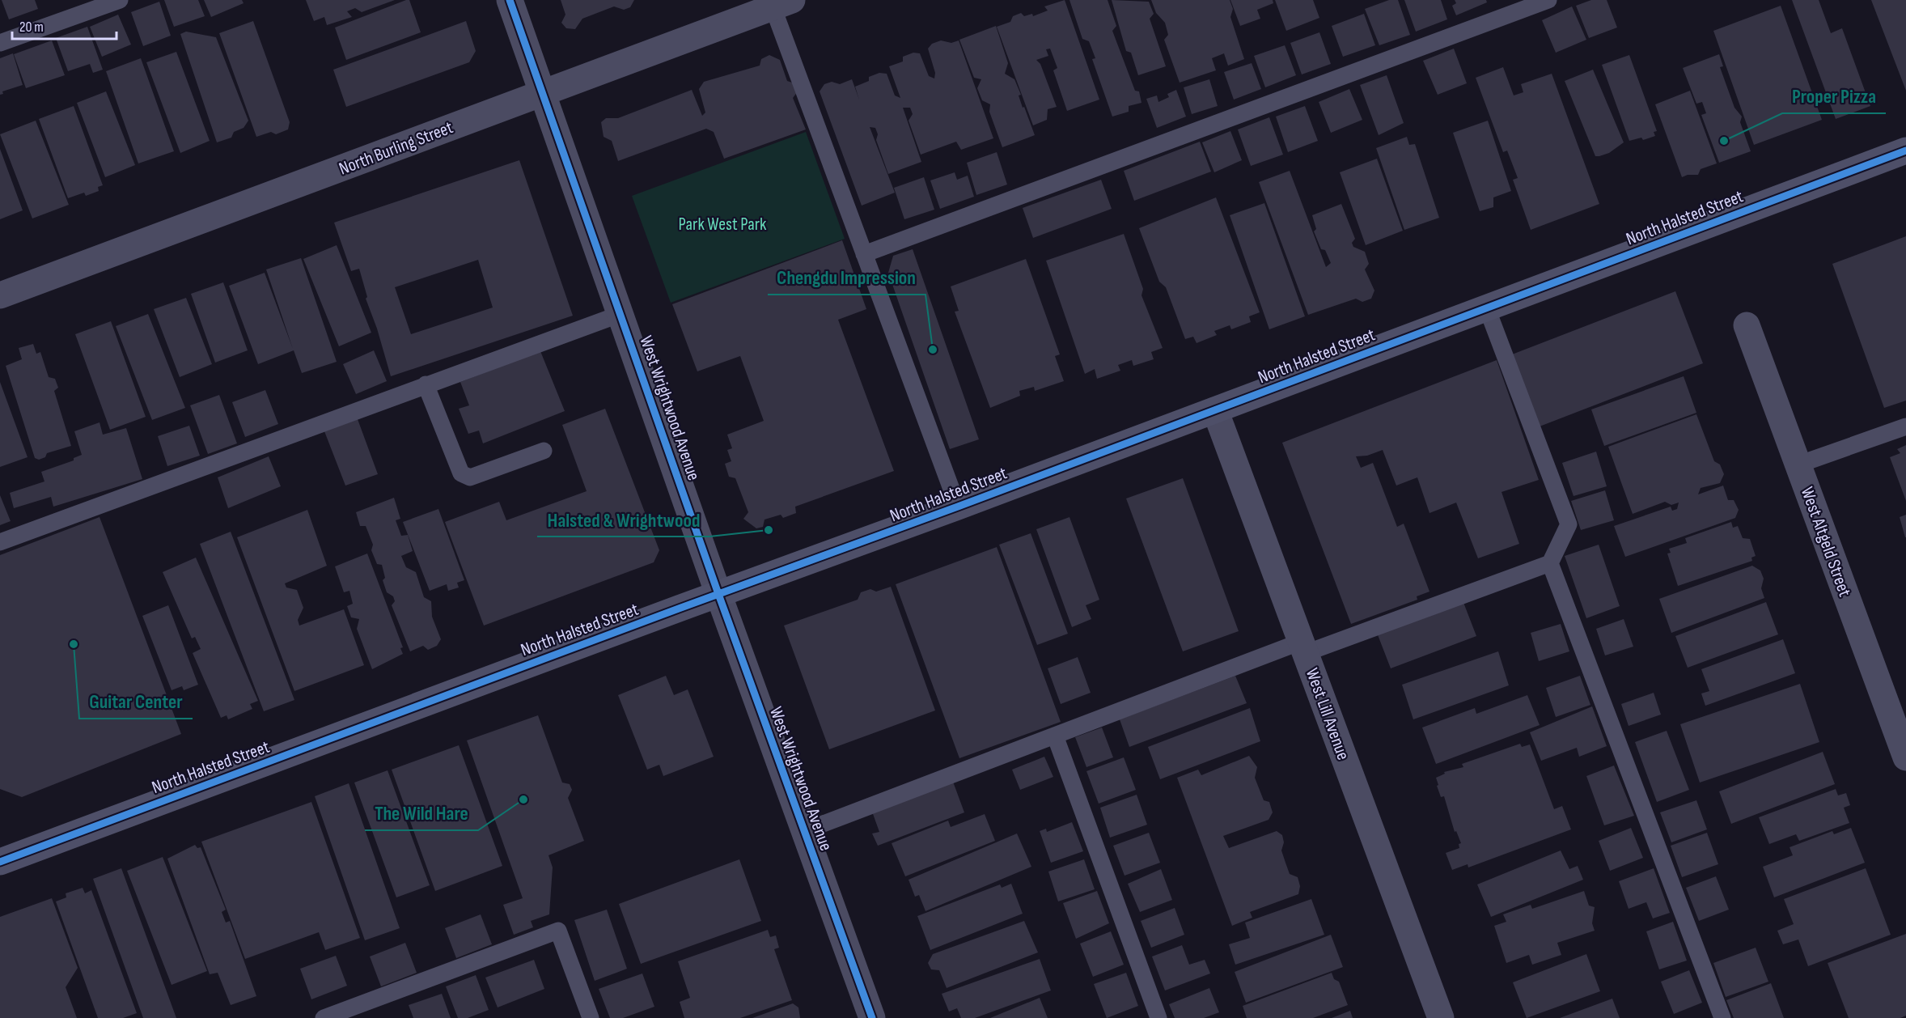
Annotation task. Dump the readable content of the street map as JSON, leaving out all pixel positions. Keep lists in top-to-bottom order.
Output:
{
  "streets": {
    "main road": ["North Halsted Street"],
    "street": [
      "North Burling Street",
      "West Wrightwood Avenue",
      "West Altgeld Street",
      "West Lill Avenue"
    ]
  },
  "crossings": [
    ["North Burling Street", "West Wrightwood Avenue"],
    ["North Halsted Street", "West Wrightwood Avenue"],
    ["North Halsted Street", "West Lill Avenue"]
  ],
  "parks": ["Park West Park"],
  "places": [
    "Proper Pizza",
    "Chengdu Impression",
    "Halsted & Wrightwood",
    "Guitar Center",
    "The Wild Hare"
  ],
  "scale_bar": "20 m"
}
